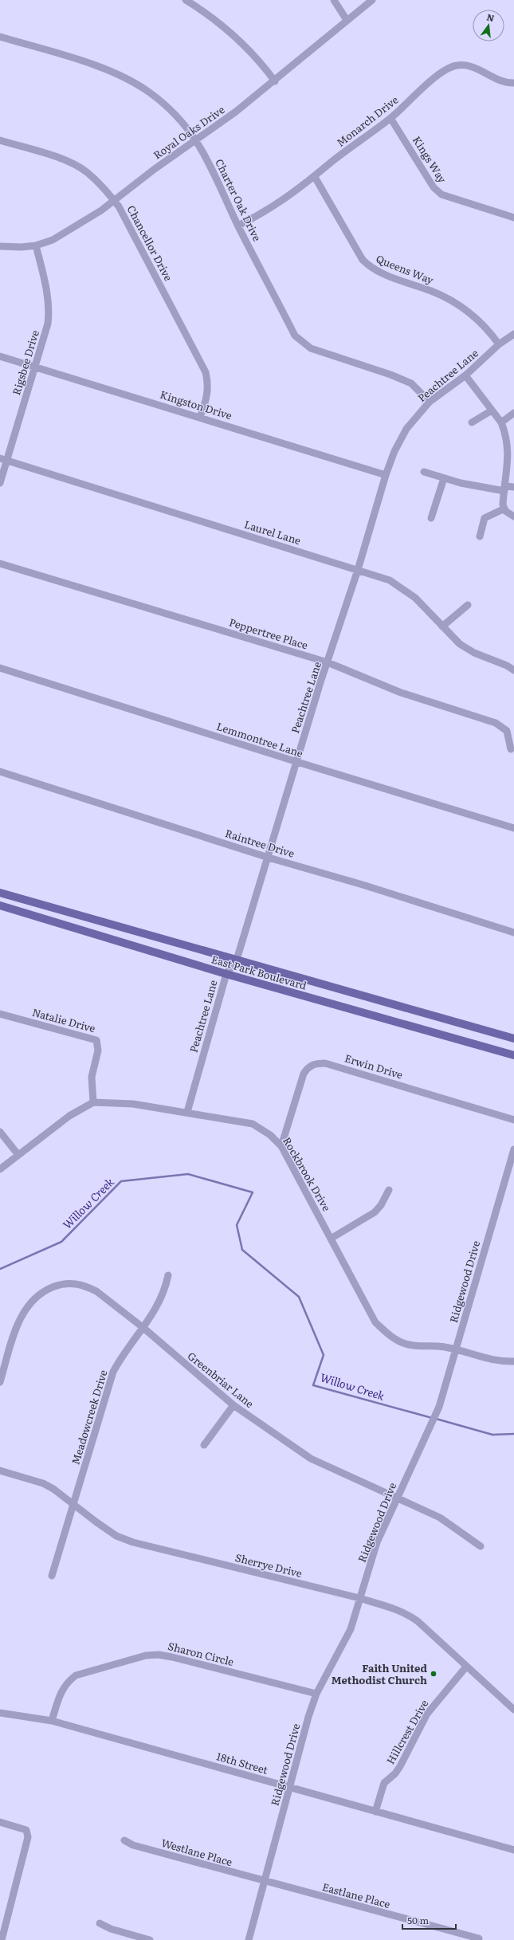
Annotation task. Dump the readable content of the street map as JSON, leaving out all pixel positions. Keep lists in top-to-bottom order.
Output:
{
  "streets": {
    "main road": ["East Park Boulevard"],
    "street": [
      "Monarch Drive",
      "Royal Oaks Drive",
      "Kings Way",
      "Charter Oak Drive",
      "Chancellor Drive",
      "Queens Way",
      "Rigsbee Drive",
      "Peachtree Lane",
      "Kingston Drive",
      "Laurel Lane",
      "Peppertree Place",
      "Lemmontree Lane",
      "Raintree Drive",
      "Natalie Drive",
      "Erwin Drive",
      "Rockbrook Drive",
      "Ridgewood Drive",
      "Greenbriar Lane",
      "Meadowcreek Drive",
      "Sherrye Drive",
      "Sharon Circle",
      "Hillcrest Drive",
      "18th Street",
      "Westlane Place",
      "Eastlane Place"
    ]
  },
  "crossings": [
    ["Monarch Drive", "Kings Way"],
    ["Monarch Drive", "Charter Oak Drive"],
    ["Monarch Drive", "Queens Way"],
    ["Royal Oaks Drive", "Charter Oak Drive"],
    ["Royal Oaks Drive", "Chancellor Drive"],
    ["Royal Oaks Drive", "Rigsbee Drive"],
    ["Charter Oak Drive", "Peachtree Lane"],
    ["Chancellor Drive", "Kingston Drive"],
    ["Queens Way", "Peachtree Lane"],
    ["Rigsbee Drive", "Kingston Drive"],
    ["Rigsbee Drive", "Laurel Lane"],
    ["Peachtree Lane", "Kingston Drive"],
    ["Peachtree Lane", "Laurel Lane"],
    ["Peachtree Lane", "Peppertree Place"],
    ["Peachtree Lane", "Lemmontree Lane"],
    ["Peachtree Lane", "Raintree Drive"],
    ["Peachtree Lane", "East Park Boulevard"],
    ["Peachtree Lane", "Rockbrook Drive"],
    ["Natalie Drive", "Rockbrook Drive"],
    ["Erwin Drive", "Rockbrook Drive"],
    ["Rockbrook Drive", "Ridgewood Drive"],
    ["Ridgewood Drive", "Greenbriar Lane"],
    ["Ridgewood Drive", "Sherrye Drive"],
    ["Ridgewood Drive", "Sharon Circle"],
    ["Ridgewood Drive", "18th Street"],
    ["Ridgewood Drive", "Westlane Place"],
    ["Ridgewood Drive", "Eastlane Place"],
    ["Greenbriar Lane", "Meadowcreek Drive"],
    ["Meadowcreek Drive", "Sherrye Drive"],
    ["Sherrye Drive", "Hillcrest Drive"],
    ["Sharon Circle", "18th Street"],
    ["Hillcrest Drive", "18th Street"],
    ["Westlane Place", "Eastlane Place"]
  ],
  "water": ["Willow Creek"],
  "places": ["Faith United Methodist Church"],
  "scale_bar": "50 m",
  "north": "top"
}
